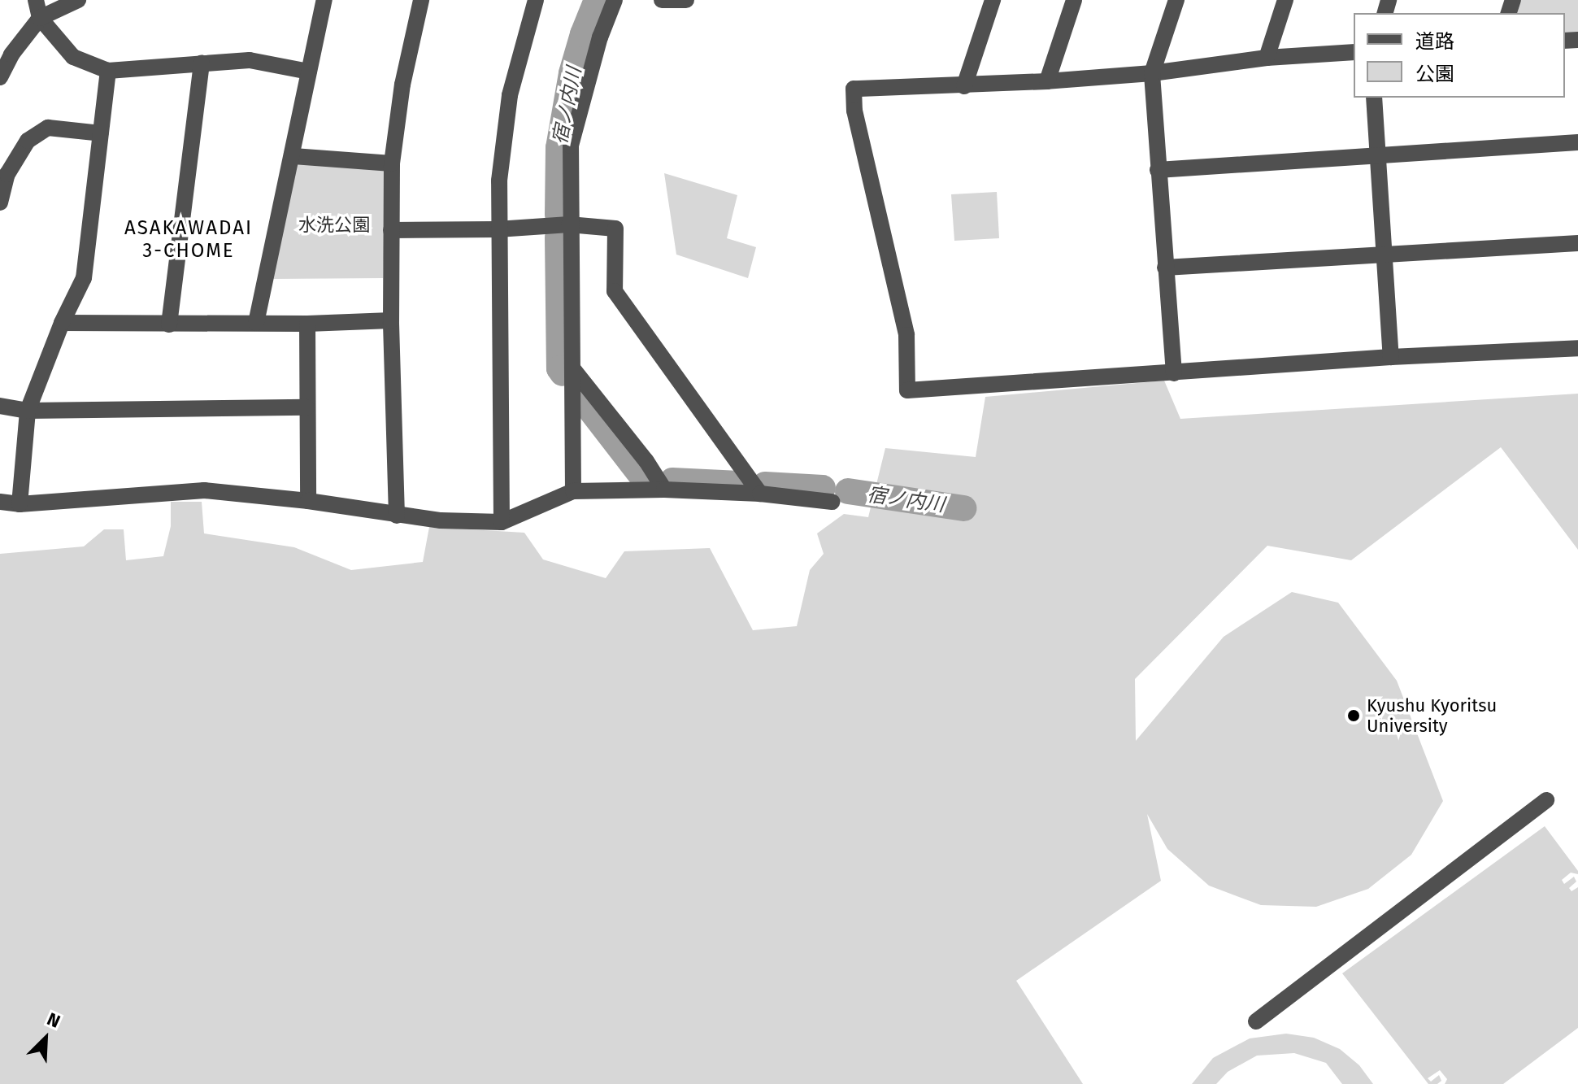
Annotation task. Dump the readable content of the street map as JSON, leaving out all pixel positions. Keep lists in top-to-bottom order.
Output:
{
  "districts": ["ASAKAWADAI 3-CHOME"],
  "water": ["宿ノ内川"],
  "parks": ["水洗公園"],
  "places": ["Kyushu Kyoritsu University"],
  "legend": ["道路", "公園"],
  "north": "top right"
}
